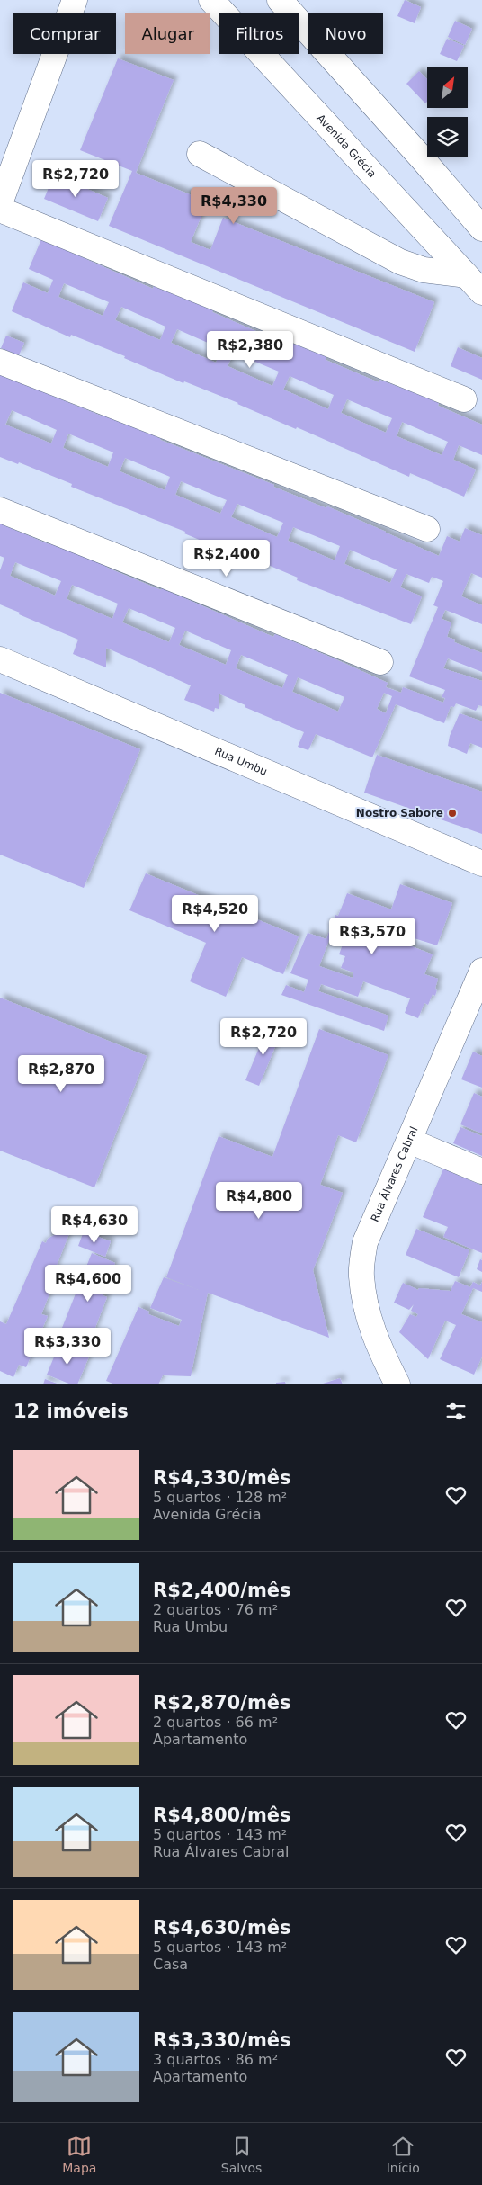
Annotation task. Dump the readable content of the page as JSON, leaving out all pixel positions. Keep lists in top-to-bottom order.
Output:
{
  "streets": {
    "street": ["Avenida Grécia", "Rua Umbu", "Rua Álvares Cabral"]
  },
  "places": ["Nostro Sabore"],
  "north": "top right",
  "page": {
    "chip": [
      "Comprar",
      "Alugar",
      "Filtros",
      "Novo"
    ],
    "price": [
      "R$2,720",
      "R$4,330",
      "R$2,380",
      "R$2,400",
      "R$4,520",
      "R$3,570",
      "R$2,720",
      "R$2,870",
      "R$4,800",
      "R$4,630",
      "R$4,600",
      "R$3,330"
    ],
    "heading": "12 imóveis",
    "list": [
      {
        "name": "R$4,330/mês",
        "note": "5 quartos · 128 m² · Avenida Grécia"
      },
      {
        "name": "R$2,400/mês",
        "note": "2 quartos · 76 m² · Rua Umbu"
      },
      {
        "name": "R$2,870/mês",
        "note": "2 quartos · 66 m² · Apartamento"
      },
      {
        "name": "R$4,800/mês",
        "note": "5 quartos · 143 m² · Rua Álvares Cabral"
      },
      {
        "name": "R$4,630/mês",
        "note": "5 quartos · 143 m² · Casa"
      },
      {
        "name": "R$3,330/mês",
        "note": "3 quartos · 86 m² · Apartamento"
      }
    ],
    "tabs": ["Mapa", "Salvos", "Início"]
  }
}
